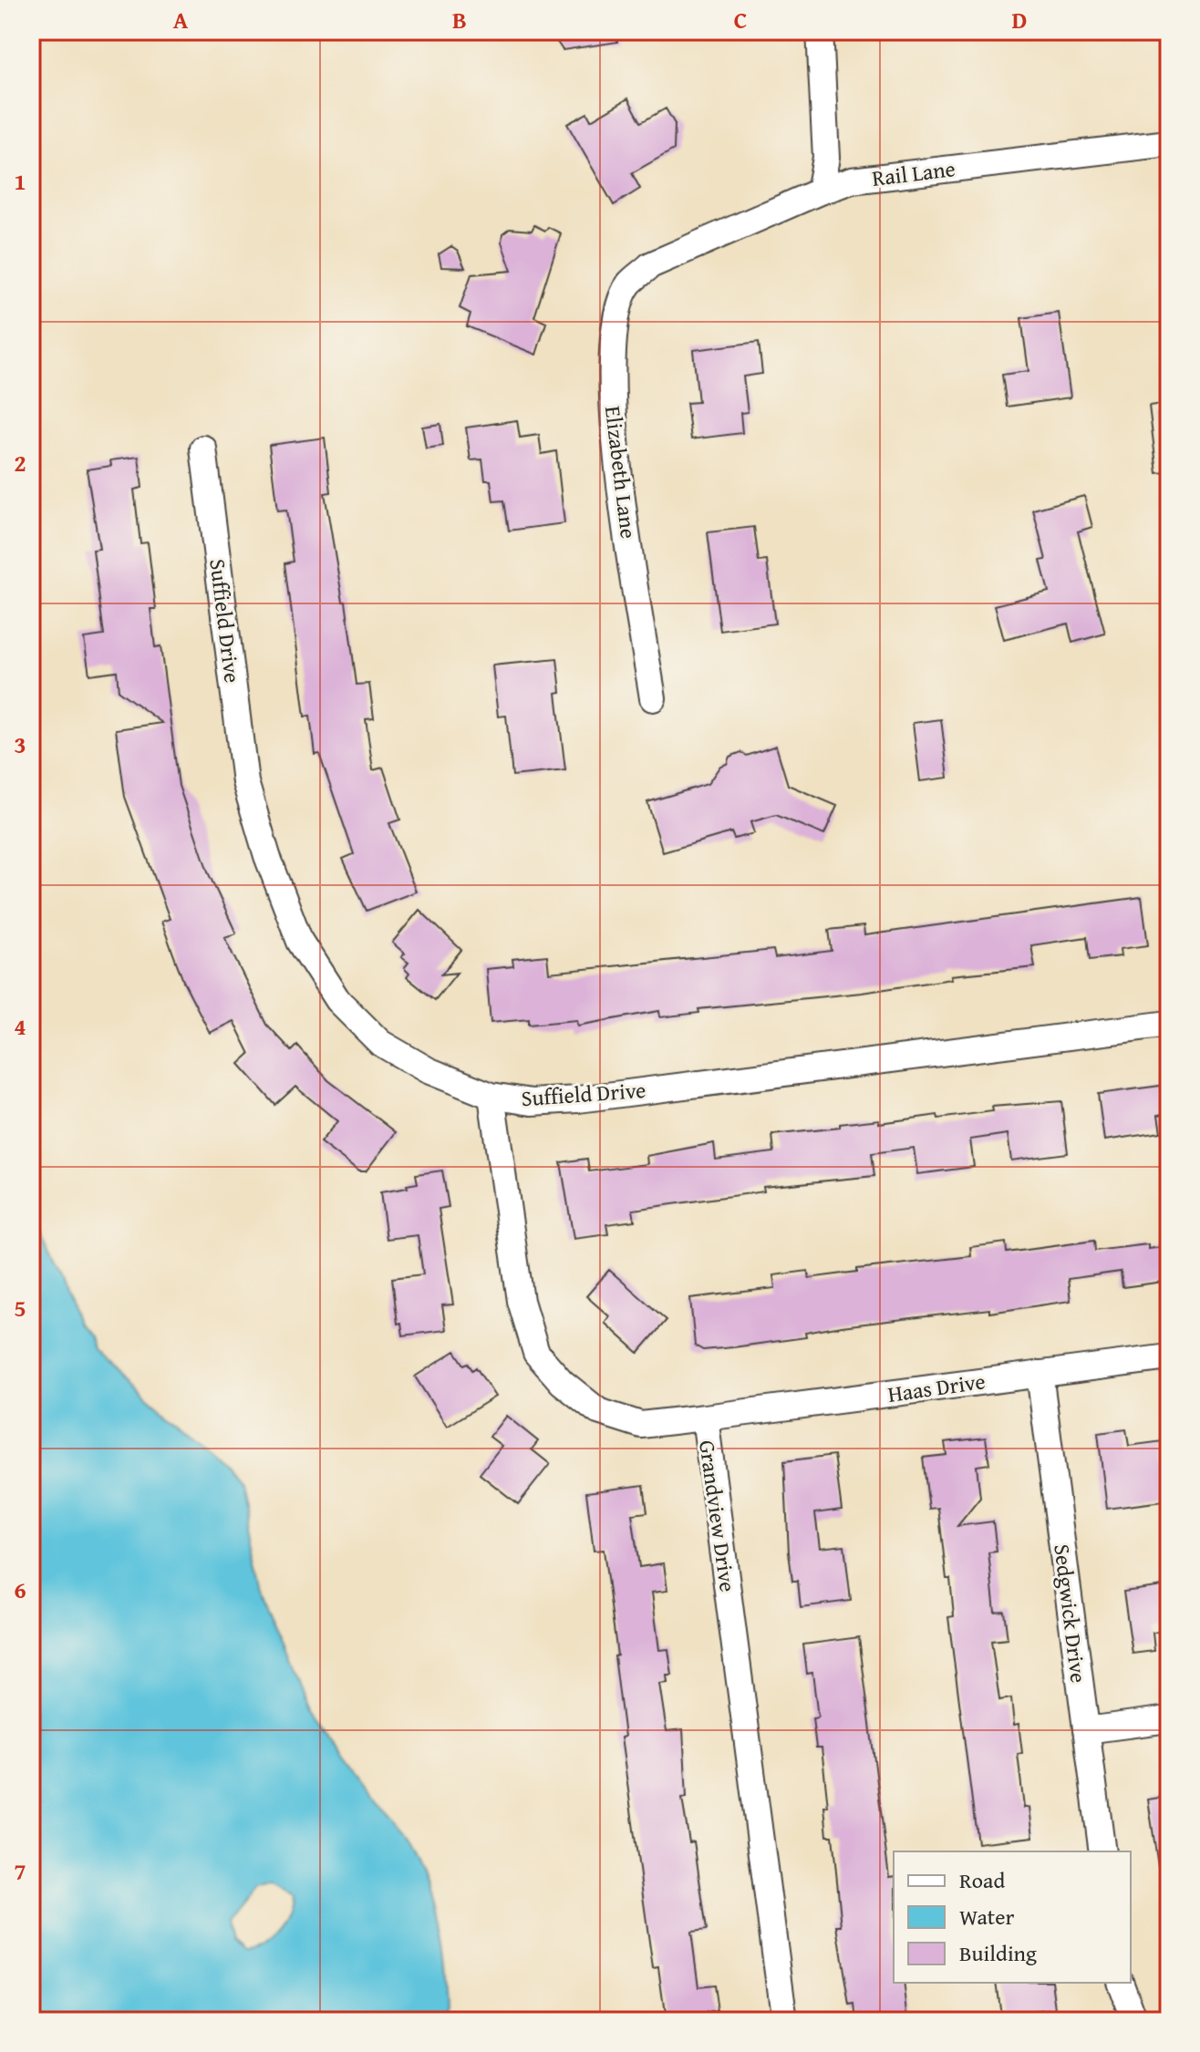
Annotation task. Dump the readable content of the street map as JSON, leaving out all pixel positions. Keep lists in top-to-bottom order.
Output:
{
  "streets": {
    "street": [
      "Rail Lane",
      "Elizabeth Lane",
      "Suffield Drive",
      "Haas Drive",
      "Grandview Drive",
      "Sedgwick Drive"
    ]
  },
  "crossings": [
    ["Rail Lane", "Elizabeth Lane"],
    ["Suffield Drive", "Grandview Drive"],
    ["Haas Drive", "Grandview Drive"],
    ["Haas Drive", "Sedgwick Drive"]
  ],
  "legend": ["Road", "Water", "Building"],
  "grid": {
    "columns": [
      "A",
      "B",
      "C",
      "D"
    ],
    "rows": [
      "1",
      "2",
      "3",
      "4",
      "5",
      "6",
      "7"
    ]
  }
}
